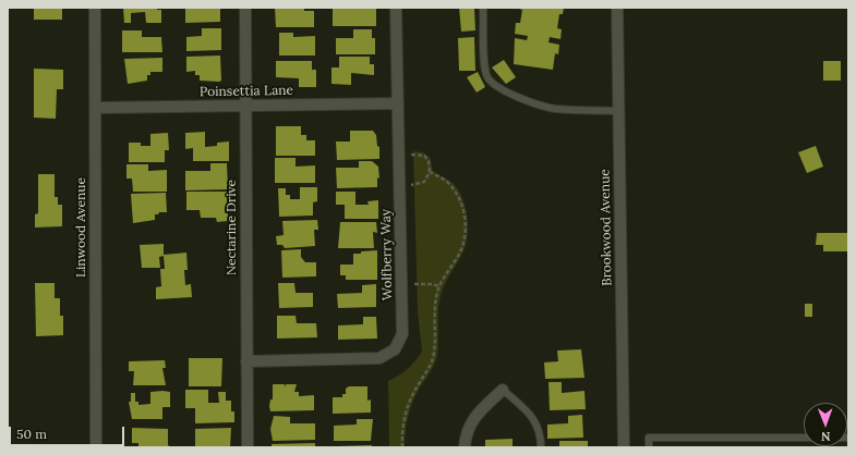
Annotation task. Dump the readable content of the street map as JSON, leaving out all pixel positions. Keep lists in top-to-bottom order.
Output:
{
  "streets": {
    "street": [
      "Poinsettia Lane",
      "Linwood Avenue",
      "Nectarine Drive",
      "Brookwood Avenue",
      "Wolfberry Way"
    ]
  },
  "crossings": [
    ["Poinsettia Lane", "Linwood Avenue"],
    ["Poinsettia Lane", "Nectarine Drive"],
    ["Poinsettia Lane", "Wolfberry Way"],
    ["Nectarine Drive", "Wolfberry Way"]
  ],
  "scale_bar": "50 m",
  "north": "bottom"
}
